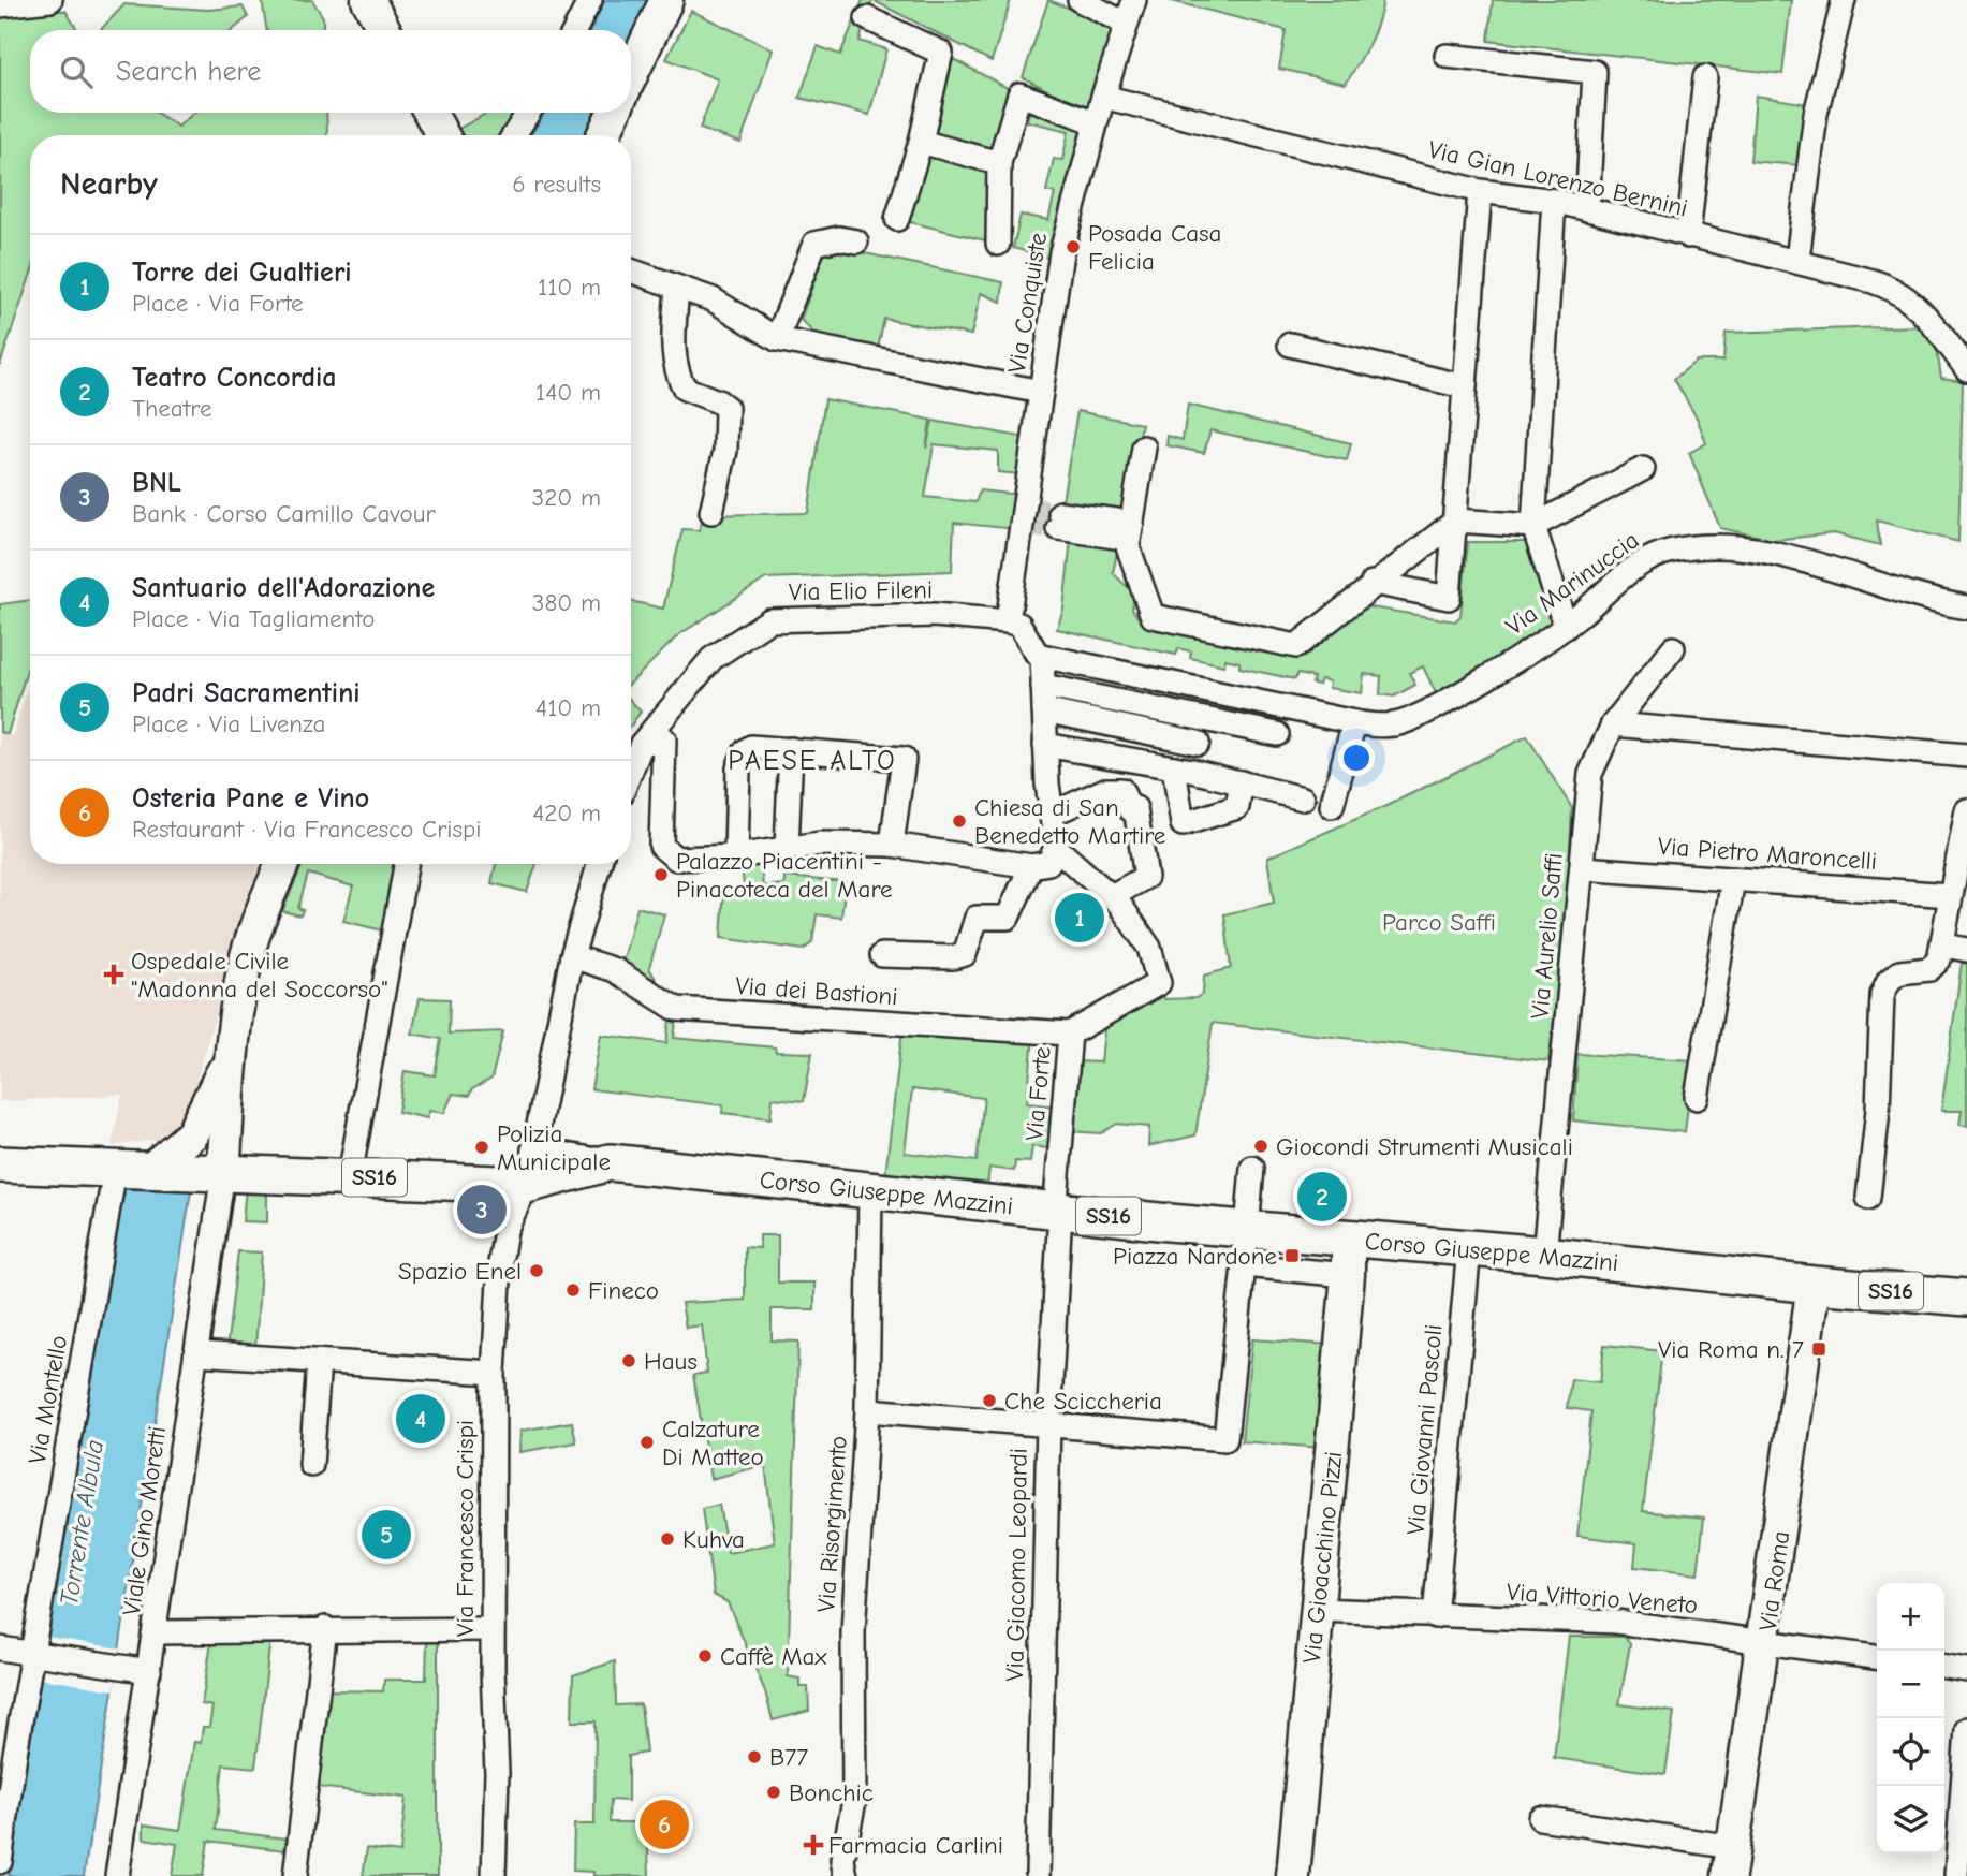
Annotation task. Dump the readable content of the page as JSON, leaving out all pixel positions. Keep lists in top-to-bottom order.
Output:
{
  "streets": {
    "main road": ["SS16", "Corso Giuseppe Mazzini"],
    "street": [
      "Via Gian Lorenzo Bernini",
      "Via Conquiste",
      "Via Marinuccia",
      "Via Elio Fileni",
      "Via Pietro Maroncelli",
      "Via Aurelio Saffi",
      "Via dei Bastioni",
      "Via Forte",
      "Via Montello",
      "Via Giovanni Pascoli",
      "Viale Gino Moretti",
      "Via Risorgimento",
      "Via Francesco Crispi",
      "Via Gioacchino Pizzi",
      "Via Giacomo Leopardi",
      "Via Roma",
      "Via Vittorio Veneto"
    ]
  },
  "crossings": [
    ["Via Gian Lorenzo Bernini", "Via Conquiste"],
    ["Via Conquiste", "Via Elio Fileni"],
    ["Via Pietro Maroncelli", "Via Aurelio Saffi"],
    ["Via Aurelio Saffi", "Corso Giuseppe Mazzini"],
    ["Via dei Bastioni", "Via Forte"],
    ["Via Forte", "Corso Giuseppe Mazzini"],
    ["Via Forte", "Via Giacomo Leopardi"],
    ["SS16", "Corso Giuseppe Mazzini"],
    ["SS16", "Via Montello"],
    ["SS16", "Viale Gino Moretti"],
    ["SS16", "Via Francesco Crispi"],
    ["Corso Giuseppe Mazzini", "Via Giovanni Pascoli"],
    ["Corso Giuseppe Mazzini", "Via Risorgimento"],
    ["Corso Giuseppe Mazzini", "Via Francesco Crispi"],
    ["Corso Giuseppe Mazzini", "Via Gioacchino Pizzi"],
    ["Corso Giuseppe Mazzini", "Via Giacomo Leopardi"],
    ["Corso Giuseppe Mazzini", "Via Roma"],
    ["Via Giovanni Pascoli", "Via Vittorio Veneto"],
    ["Via Gioacchino Pizzi", "Via Vittorio Veneto"],
    ["Via Roma", "Via Vittorio Veneto"]
  ],
  "districts": ["PAESE ALTO"],
  "water": ["Torrente Albula"],
  "parks": ["Parco Saffi"],
  "places": {
    "other": [
      "Posada Casa Felicia",
      "Chiesa di San Benedetto Martire",
      "Palazzo Piacentini - Pinacoteca del Mare",
      "Giocondi Strumenti Musicali",
      "Polizia Municipale",
      "Spazio Enel",
      "Fineco",
      "Haus",
      "Che Sciccheria",
      "Calzature Di Matteo",
      "Kuhva",
      "Caffè Max",
      "B77",
      "Bonchic"
    ],
    "health": ["Ospedale Civile \"Madonna del Soccorso\"", "Farmacia Carlini"],
    "transit": ["Piazza Nardone", "Via Roma n. 7"]
  },
  "page": {
    "search": "Search here",
    "heading": ["Nearby", "6 results"],
    "list": [
      {
        "mark": "1",
        "name": "Torre dei Gualtieri",
        "note": "Place · Via Forte",
        "value": "110 m"
      },
      {
        "mark": "2",
        "name": "Teatro Concordia",
        "note": "Theatre",
        "value": "140 m"
      },
      {
        "mark": "3",
        "name": "BNL",
        "note": "Bank · Corso Camillo Cavour",
        "value": "320 m"
      },
      {
        "mark": "4",
        "name": "Santuario dell'Adorazione",
        "note": "Place · Via Tagliamento",
        "value": "380 m"
      },
      {
        "mark": "5",
        "name": "Padri Sacramentini",
        "note": "Place · Via Livenza",
        "value": "410 m"
      },
      {
        "mark": "6",
        "name": "Osteria Pane e Vino",
        "note": "Restaurant · Via Francesco Crispi",
        "value": "420 m"
      }
    ],
    "pins": [
      "1",
      "2",
      "3",
      "4",
      "5",
      "6"
    ],
    "map_buttons": ["+", "−"]
  }
}
